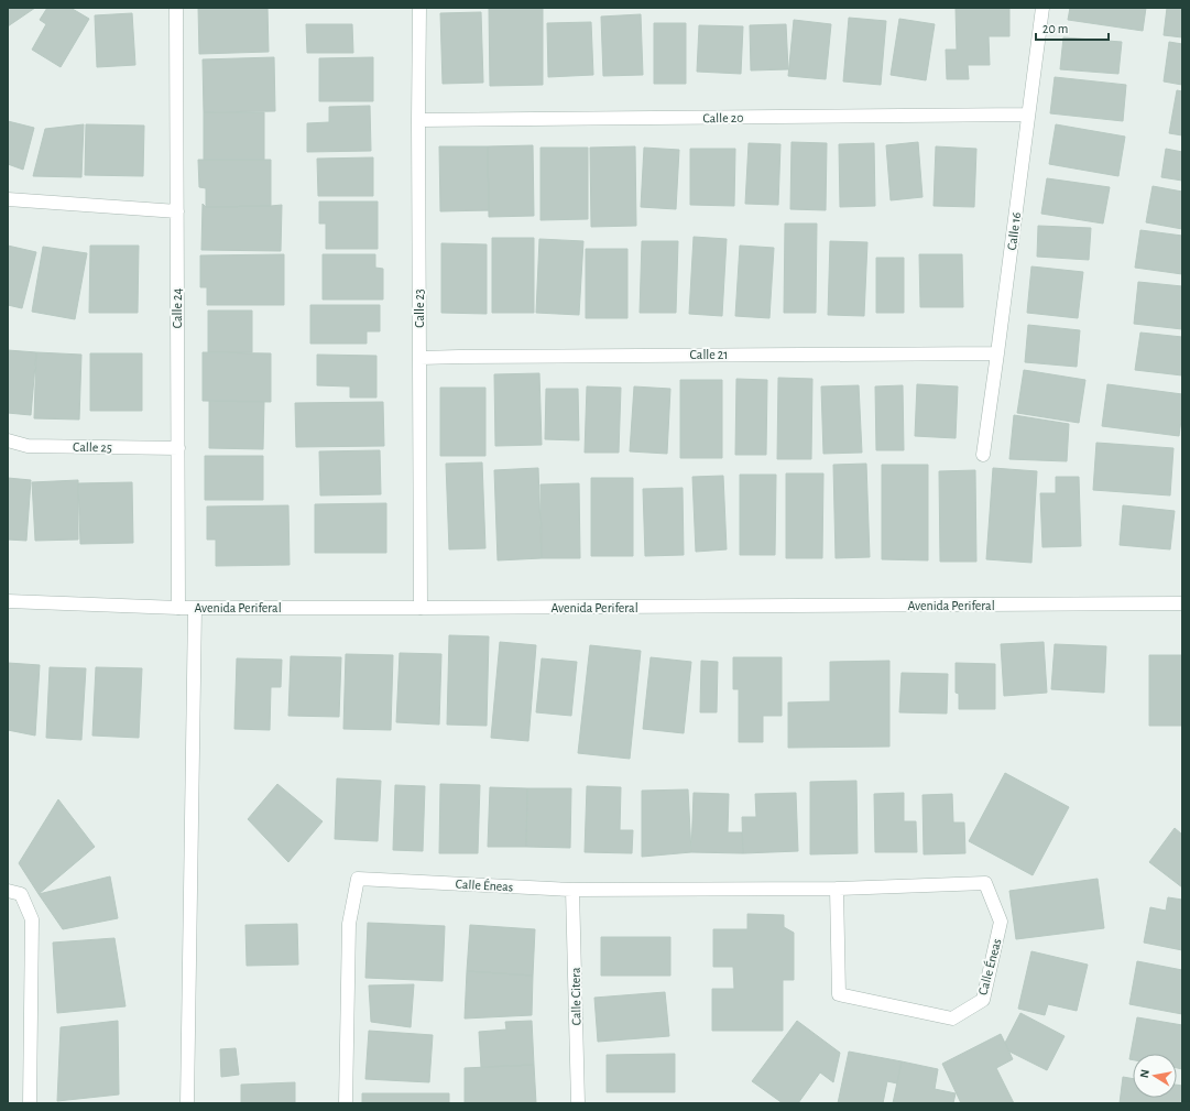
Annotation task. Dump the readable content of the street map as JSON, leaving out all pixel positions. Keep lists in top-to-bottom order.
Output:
{
  "streets": {
    "street": [
      "Calle 20",
      "Calle 16",
      "Calle 24",
      "Calle 23",
      "Calle 21",
      "Calle 25",
      "Avenida Periferal",
      "Calle Éneas",
      "Calle Citera"
    ]
  },
  "crossings": [
    ["Calle 20", "Calle 16"],
    ["Calle 20", "Calle 23"],
    ["Calle 16", "Calle 21"],
    ["Calle 24", "Calle 25"],
    ["Calle 24", "Avenida Periferal"],
    ["Calle 23", "Calle 21"],
    ["Calle 23", "Avenida Periferal"],
    ["Calle Éneas", "Calle Citera"]
  ],
  "scale_bar": "20 m",
  "north": "left"
}
